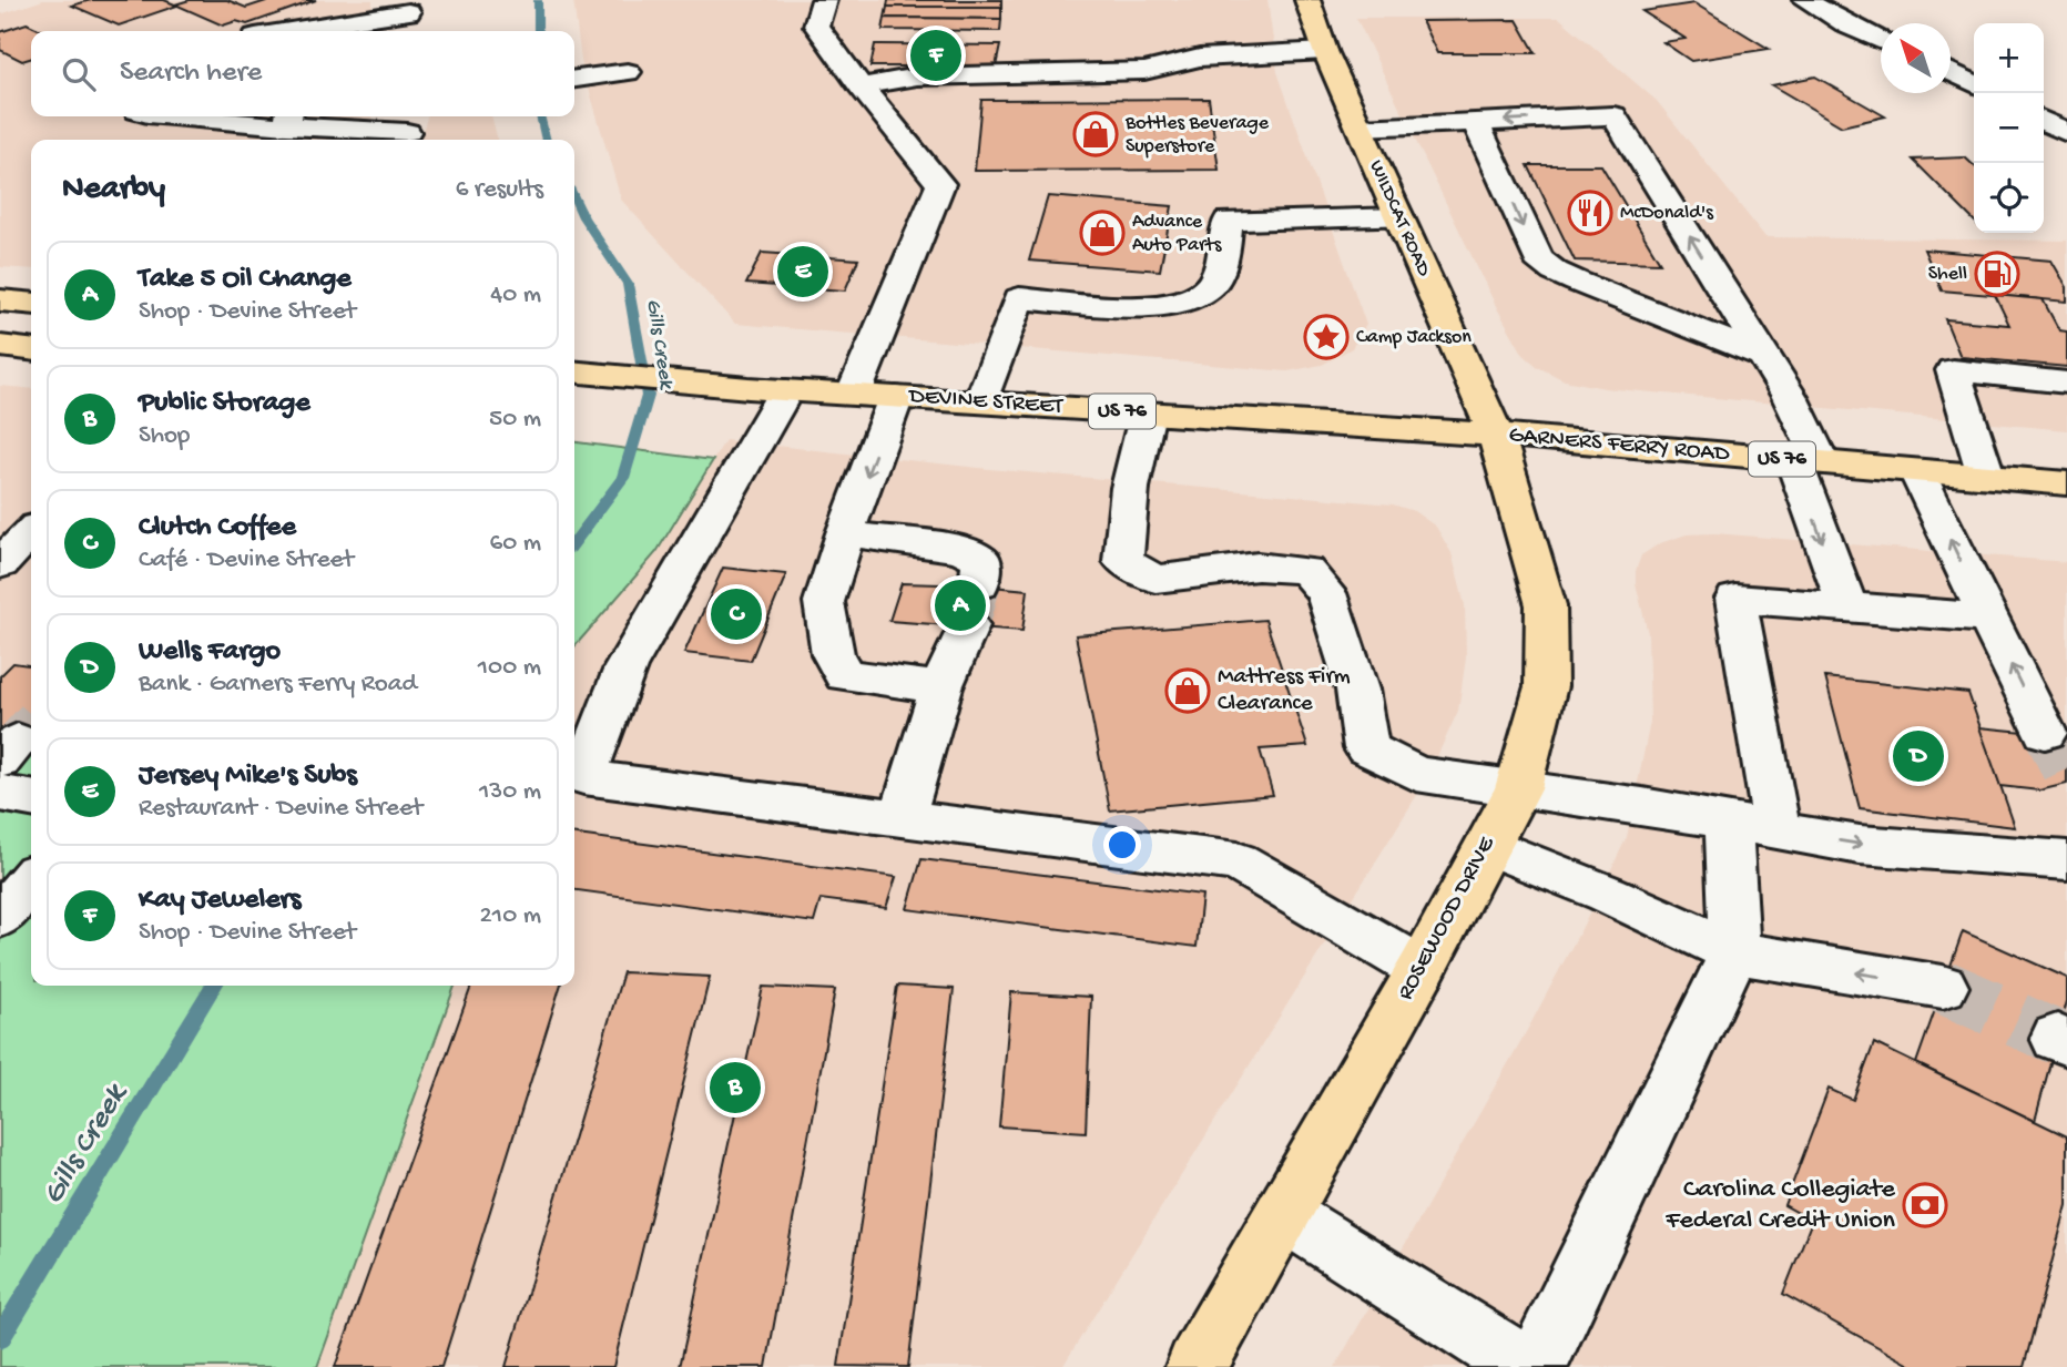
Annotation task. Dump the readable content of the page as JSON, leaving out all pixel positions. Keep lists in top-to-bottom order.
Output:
{
  "streets": {
    "main road": [
      "WILDCAT ROAD",
      "DEVINE STREET",
      "US 76",
      "GARNERS FERRY ROAD",
      "ROSEWOOD DRIVE"
    ]
  },
  "crossings": [
    ["WILDCAT ROAD", "DEVINE STREET"],
    ["WILDCAT ROAD", "GARNERS FERRY ROAD"],
    ["WILDCAT ROAD", "ROSEWOOD DRIVE"],
    ["DEVINE STREET", "GARNERS FERRY ROAD"],
    ["DEVINE STREET", "ROSEWOOD DRIVE"],
    ["GARNERS FERRY ROAD", "ROSEWOOD DRIVE"]
  ],
  "water": ["Gills Creek"],
  "places": {
    "shop": ["Bottles Beverage Superstore", "Advance Auto Parts", "Mattress Firm Clearance"],
    "restaurant": ["McDonald's"],
    "fuel station": ["Shell"],
    "place": ["Camp Jackson"],
    "bank": ["Carolina Collegiate Federal Credit Union"]
  },
  "north": "top left",
  "page": {
    "map_buttons": ["+", "−"],
    "pins": [
      "F",
      "E",
      "A",
      "C",
      "D",
      "B"
    ],
    "search": "Search here",
    "heading": ["Nearby", "6 results"],
    "list": [
      {
        "mark": "A",
        "name": "Take 5 Oil Change",
        "note": "Shop · Devine Street",
        "value": "40 m"
      },
      {
        "mark": "B",
        "name": "Public Storage",
        "note": "Shop",
        "value": "50 m"
      },
      {
        "mark": "C",
        "name": "Clutch Coffee",
        "note": "Café · Devine Street",
        "value": "60 m"
      },
      {
        "mark": "D",
        "name": "Wells Fargo",
        "note": "Bank · Garners Ferry Road",
        "value": "100 m"
      },
      {
        "mark": "E",
        "name": "Jersey Mike's Subs",
        "note": "Restaurant · Devine Street",
        "value": "130 m"
      },
      {
        "mark": "F",
        "name": "Kay Jewelers",
        "note": "Shop · Devine Street",
        "value": "210 m"
      }
    ]
  }
}
